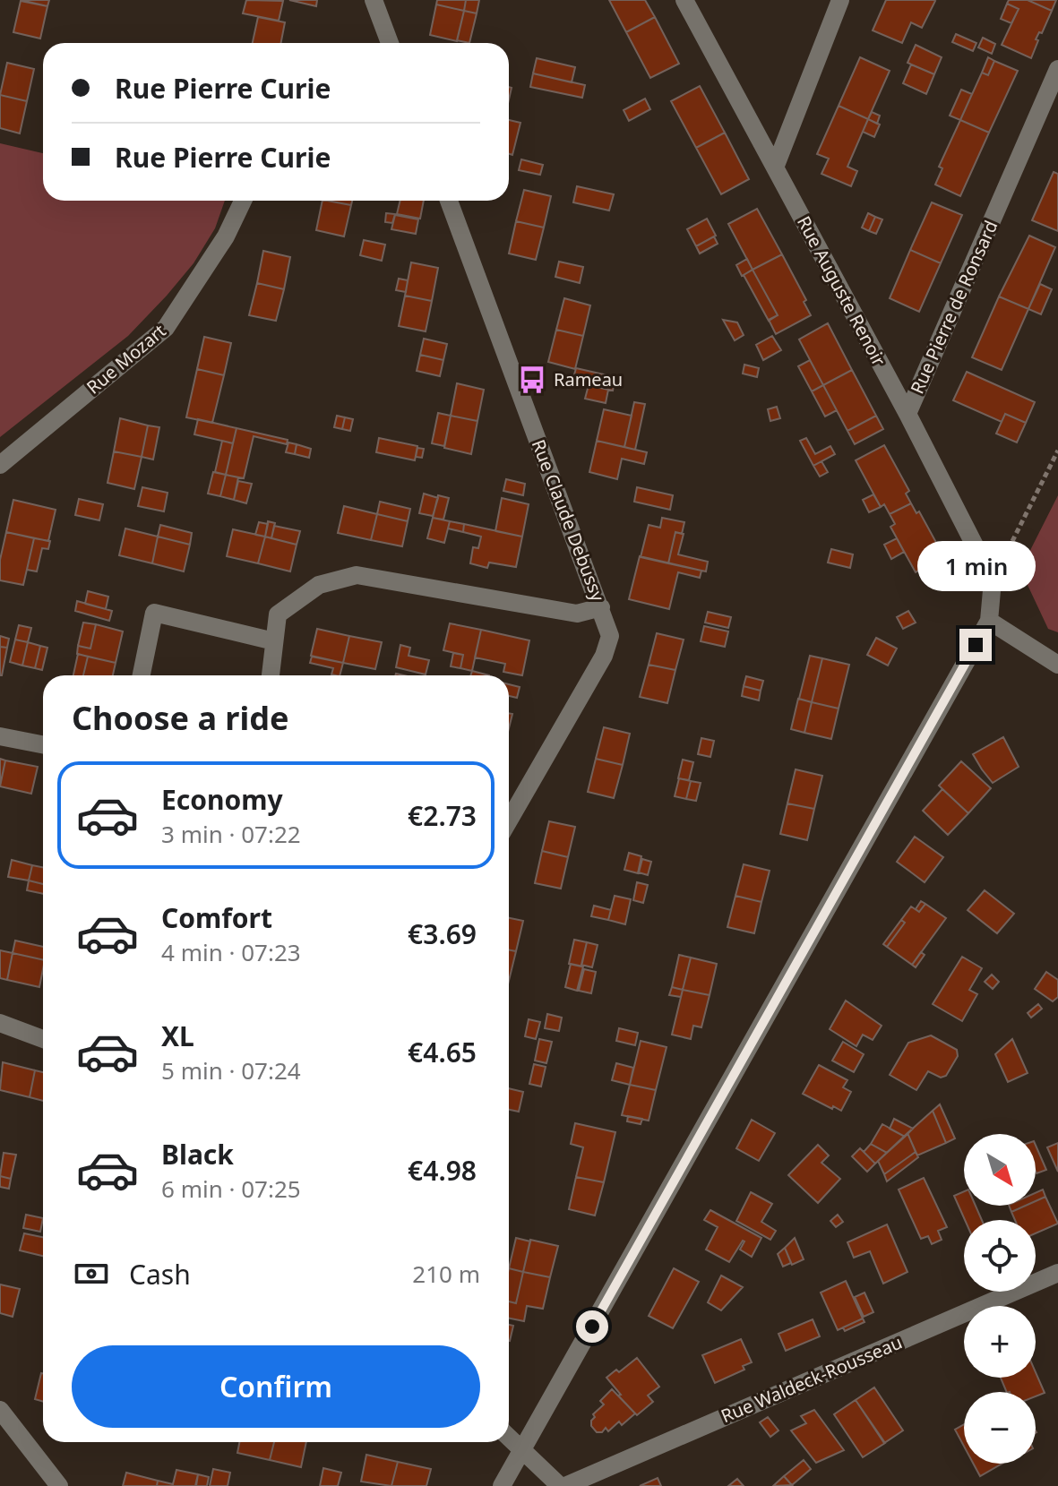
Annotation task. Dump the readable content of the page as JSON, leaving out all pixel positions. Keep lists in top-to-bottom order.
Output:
{
  "streets": {
    "street": [
      "Rue Auguste Renoir",
      "Rue Pierre de Ronsard",
      "Rue Mozart",
      "Rue Claude Debussy",
      "Rue Waldeck-Rousseau"
    ]
  },
  "crossings": [
    ["Rue Auguste Renoir", "Rue Pierre de Ronsard"]
  ],
  "places": {
    "bus stop": ["Rameau"]
  },
  "north": "bottom right",
  "page": {
    "banner": ["Rue Pierre Curie", "Rue Pierre Curie"],
    "bubble": "1 min",
    "heading": "Choose a ride",
    "list": [
      {
        "name": "Economy",
        "note": "3 min · 07:22",
        "value": "€2.73"
      },
      {
        "name": "Comfort",
        "note": "4 min · 07:23",
        "value": "€3.69"
      },
      {
        "name": "XL",
        "note": "5 min · 07:24",
        "value": "€4.65"
      },
      {
        "name": "Black",
        "note": "6 min · 07:25",
        "value": "€4.98"
      }
    ],
    "map_buttons": ["+", "−"],
    "pay": ["Cash", "210 m"],
    "buttons": "Confirm"
  }
}
